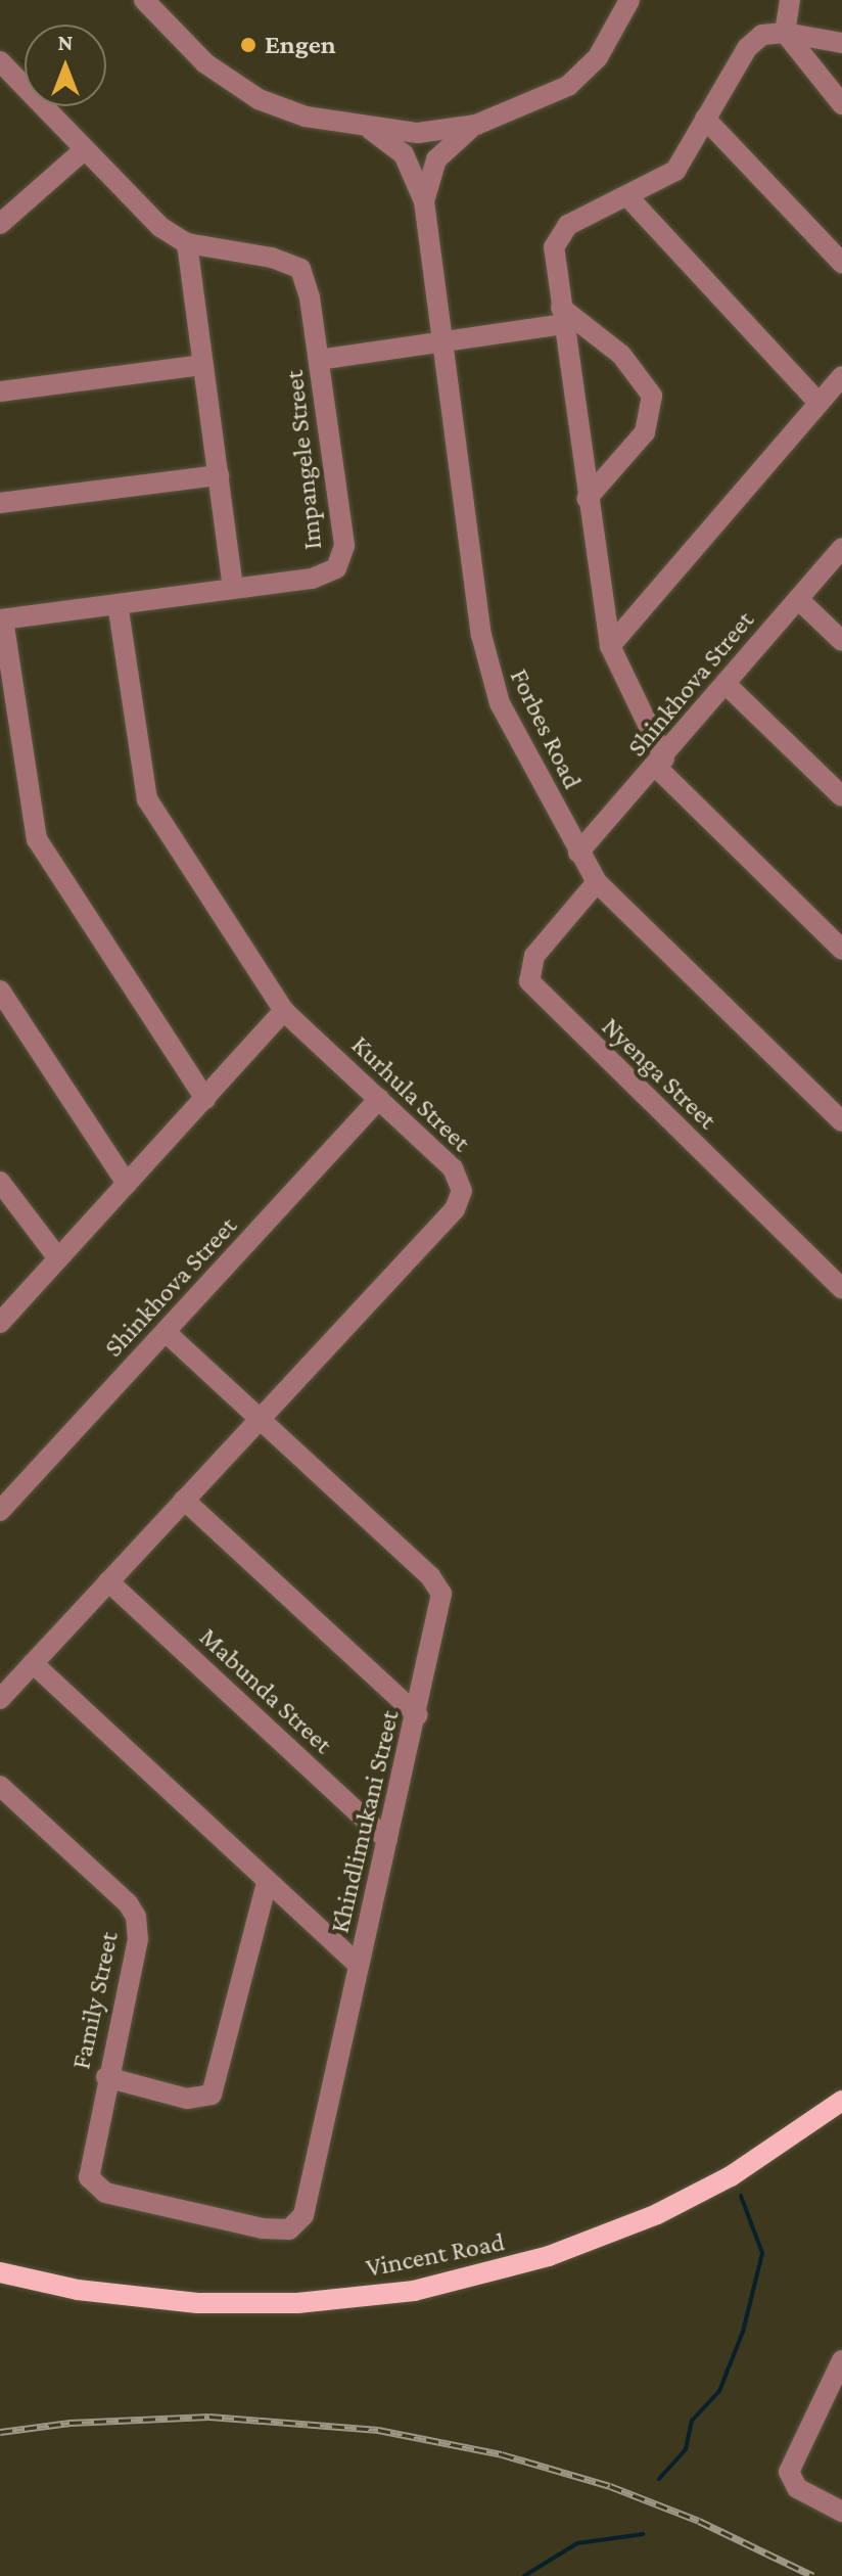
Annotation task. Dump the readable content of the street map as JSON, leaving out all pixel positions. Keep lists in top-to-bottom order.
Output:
{
  "streets": {
    "main road": ["Vincent Road"],
    "street": [
      "Impangele Street",
      "Shinkhova Street",
      "Forbes Road",
      "Nyenga Street",
      "Kurhula Street",
      "Mabunda Street",
      "Khindlimukani Street",
      "Family Street"
    ]
  },
  "crossings": [
    ["Impangele Street", "Kurhula Street"],
    ["Shinkhova Street", "Forbes Road"],
    ["Shinkhova Street", "Kurhula Street"],
    ["Shinkhova Street", "Khindlimukani Street"],
    ["Forbes Road", "Nyenga Street"],
    ["Kurhula Street", "Mabunda Street"],
    ["Kurhula Street", "Khindlimukani Street"],
    ["Mabunda Street", "Khindlimukani Street"],
    ["Khindlimukani Street", "Family Street"]
  ],
  "places": ["Engen"],
  "north": "top"
}
